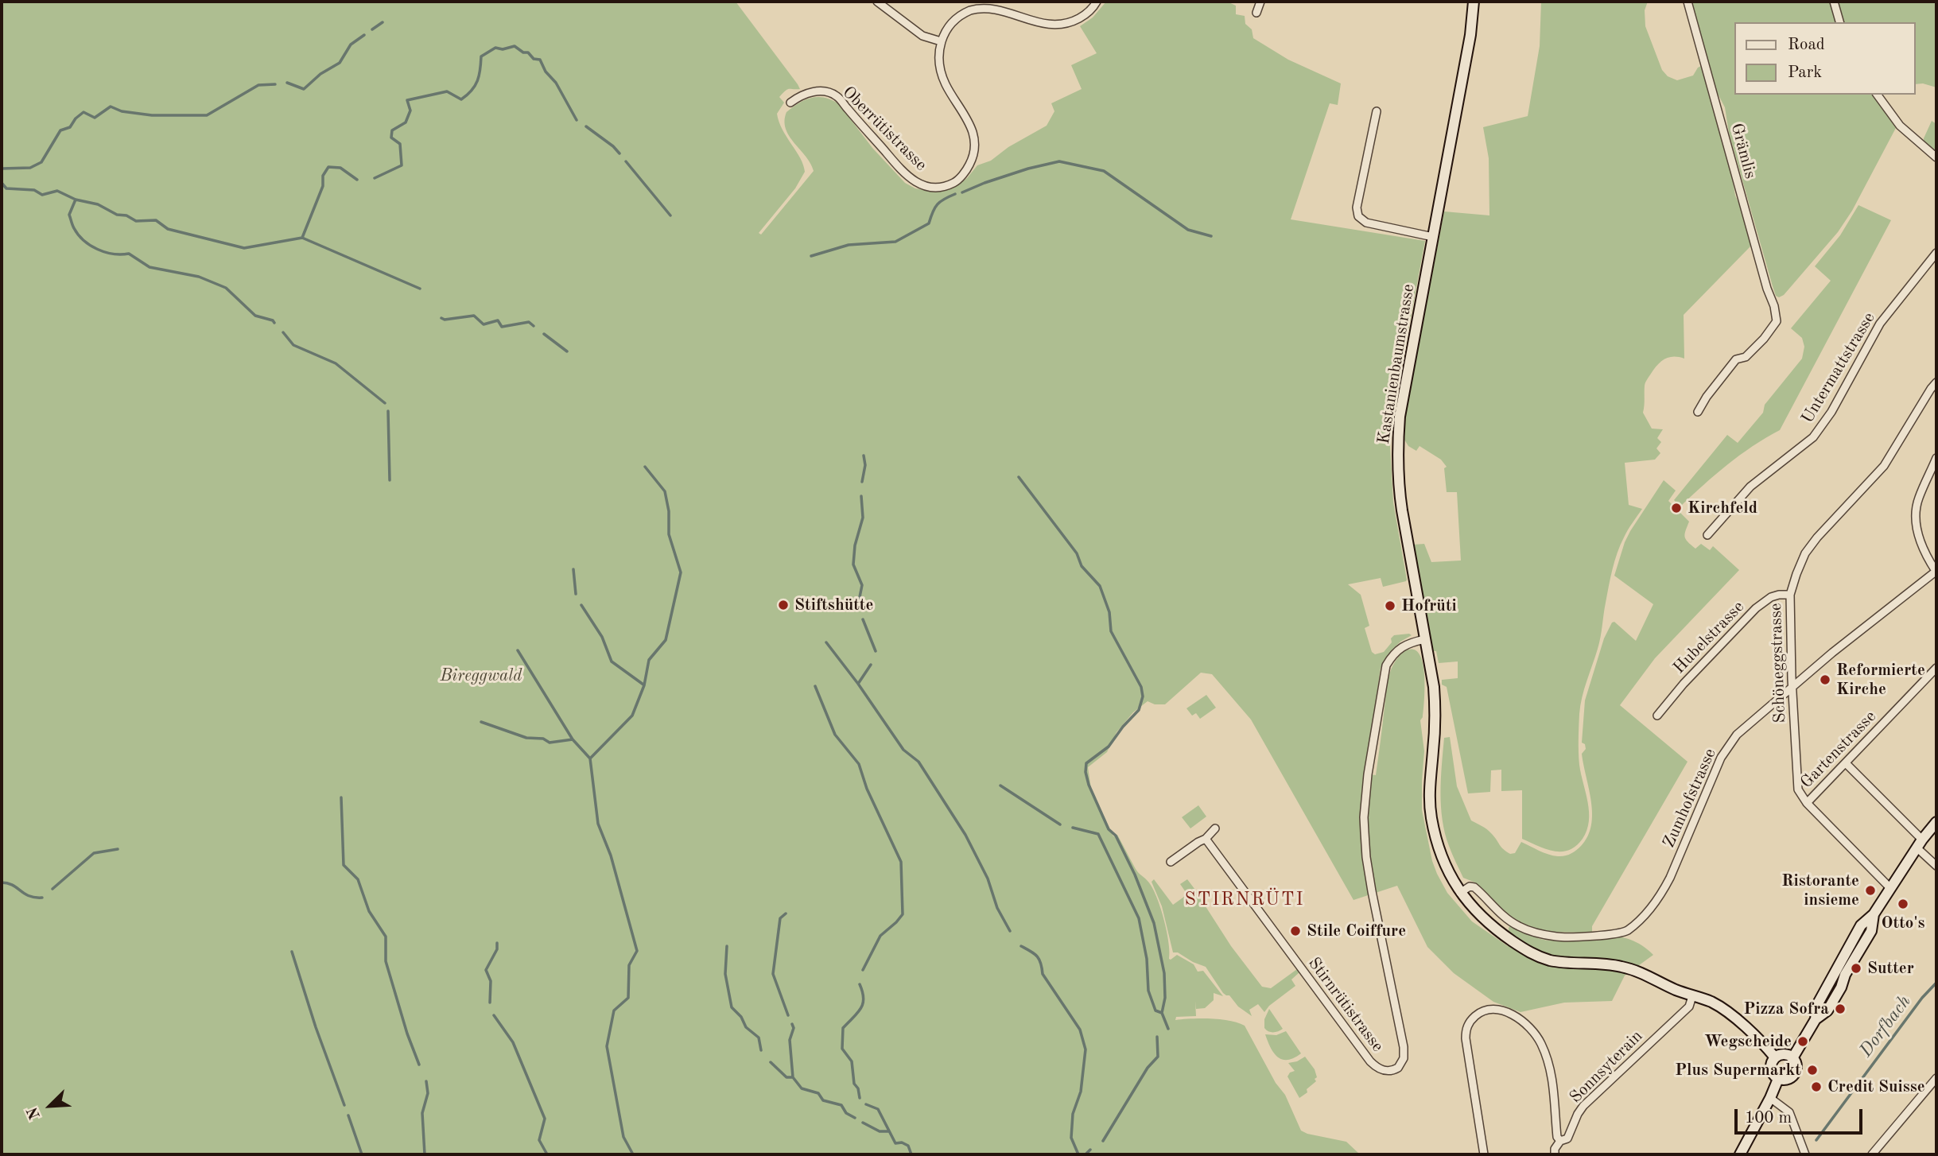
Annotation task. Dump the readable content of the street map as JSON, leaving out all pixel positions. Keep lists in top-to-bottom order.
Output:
{
  "streets": {
    "street": [
      "Oberrütistrasse",
      "Grämlis",
      "Kastanienbaumstrasse",
      "Untermattstrasse",
      "Hubelstrasse",
      "Schöneggstrasse",
      "Gartenstrasse",
      "Zumhofstrasse",
      "Stirnrütistrasse",
      "Sonnsyterain"
    ]
  },
  "crossings": [
    ["Kastanienbaumstrasse", "Zumhofstrasse"],
    ["Kastanienbaumstrasse", "Stirnrütistrasse"],
    ["Kastanienbaumstrasse", "Sonnsyterain"],
    ["Hubelstrasse", "Schöneggstrasse"],
    ["Schöneggstrasse", "Gartenstrasse"],
    ["Schöneggstrasse", "Zumhofstrasse"]
  ],
  "districts": ["STIRNRÜTI"],
  "water": ["Dorfbach"],
  "parks": ["Bireggwald"],
  "places": [
    "Kirchfeld",
    "Stiftshütte",
    "Hofrüti",
    "Reformierte Kirche",
    "Ristorante insieme",
    "Otto's",
    "Stile Coiffure",
    "Sutter",
    "Pizza Sofra",
    "Wegscheide",
    "Plus Supermarkt",
    "Credit Suisse"
  ],
  "legend": ["Road", "Park"],
  "scale_bar": "100 m",
  "north": "bottom left"
}
